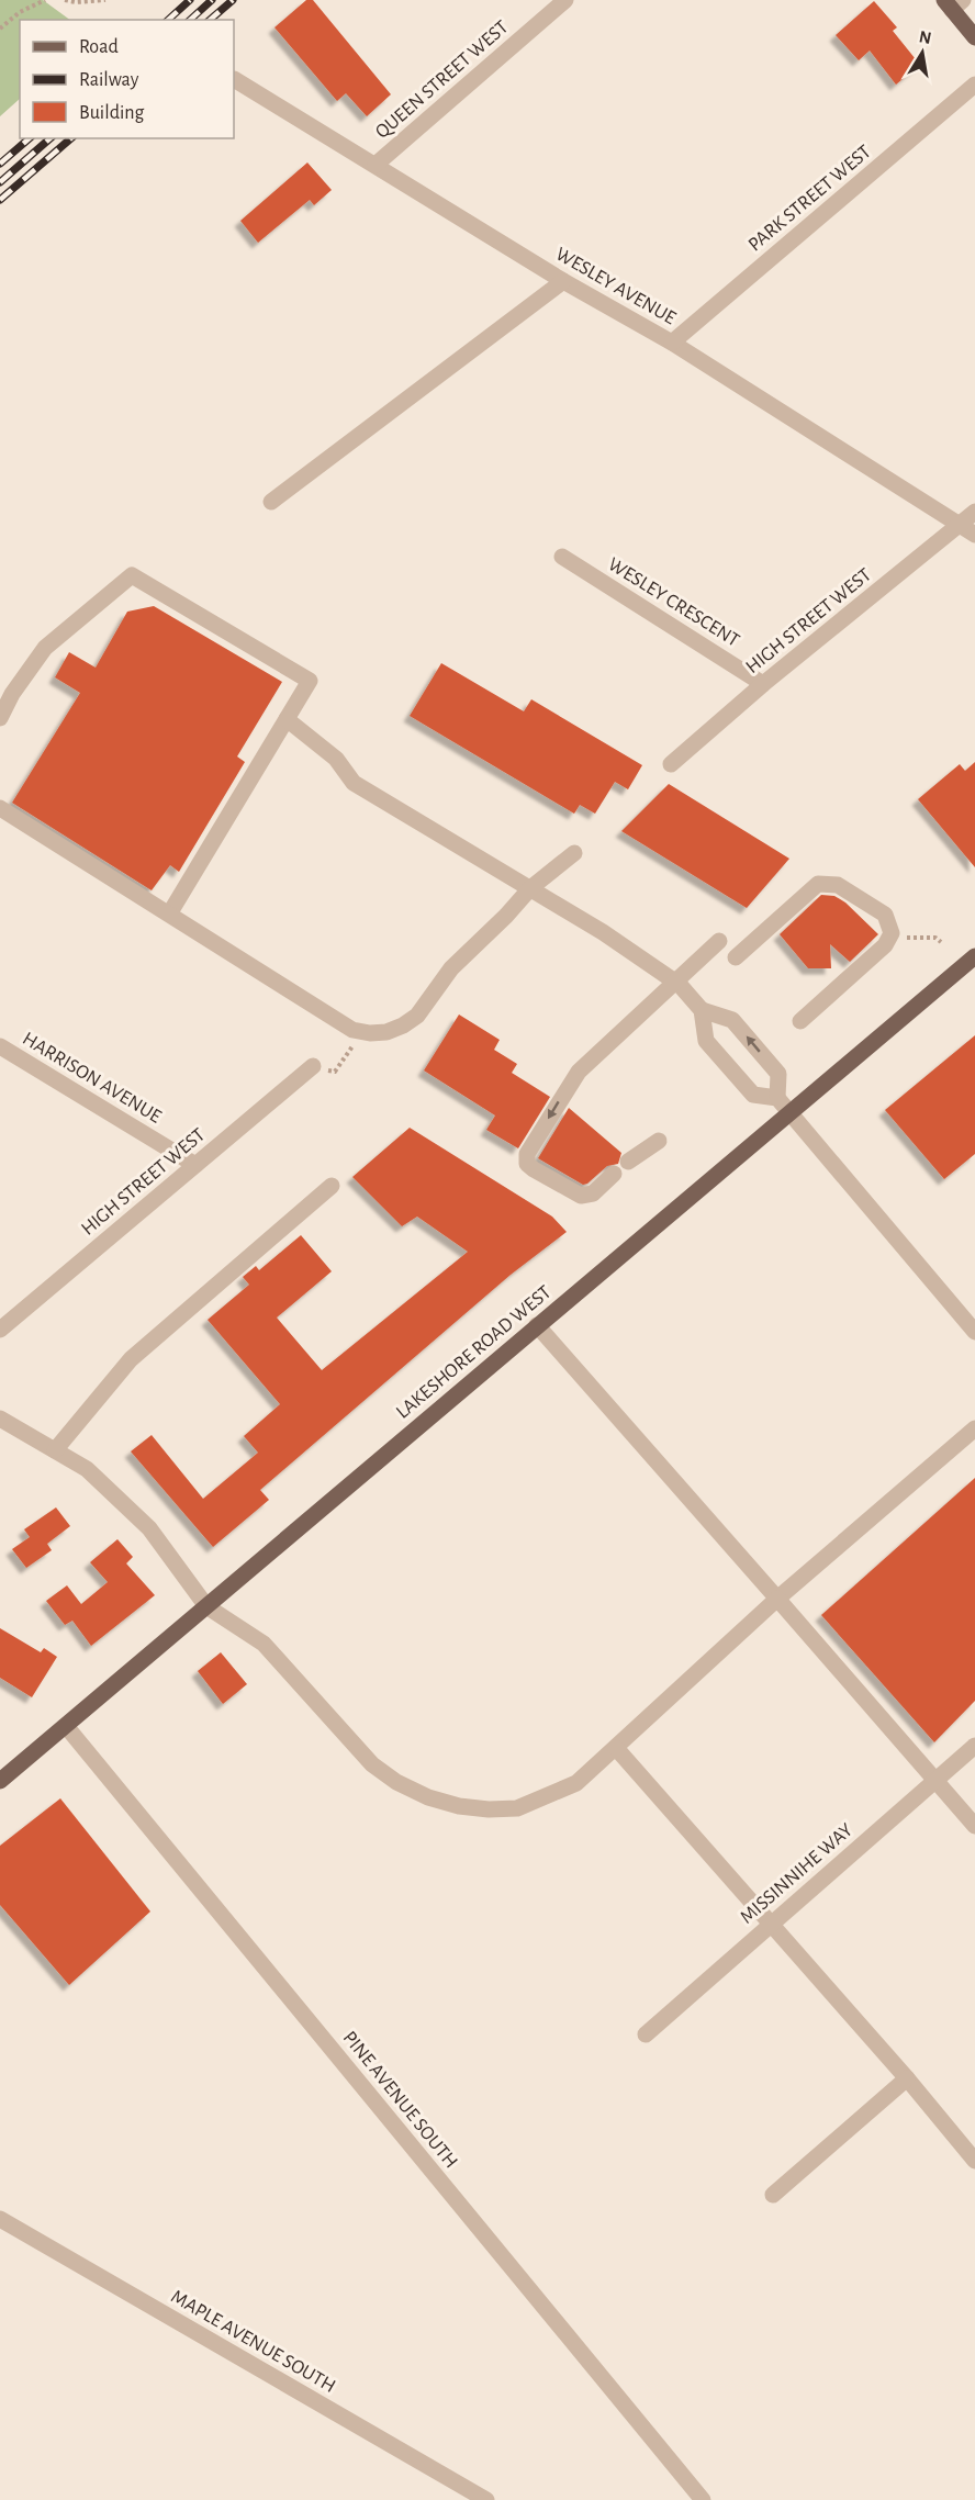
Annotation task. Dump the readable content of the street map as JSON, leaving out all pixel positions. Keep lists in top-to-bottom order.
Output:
{
  "streets": {
    "main road": ["LAKESHORE ROAD WEST"],
    "street": [
      "QUEEN STREET WEST",
      "PARK STREET WEST",
      "WESLEY AVENUE",
      "WESLEY CRESCENT",
      "HIGH STREET WEST",
      "HARRISON AVENUE",
      "MISSINNIHE WAY",
      "PINE AVENUE SOUTH",
      "MAPLE AVENUE SOUTH"
    ]
  },
  "crossings": [
    ["QUEEN STREET WEST", "WESLEY AVENUE"],
    ["PARK STREET WEST", "WESLEY AVENUE"],
    ["WESLEY AVENUE", "HIGH STREET WEST"],
    ["WESLEY CRESCENT", "HIGH STREET WEST"],
    ["HIGH STREET WEST", "HARRISON AVENUE"],
    ["LAKESHORE ROAD WEST", "PINE AVENUE SOUTH"]
  ],
  "legend": ["Road", "Railway", "Building"],
  "north": "top"
}
